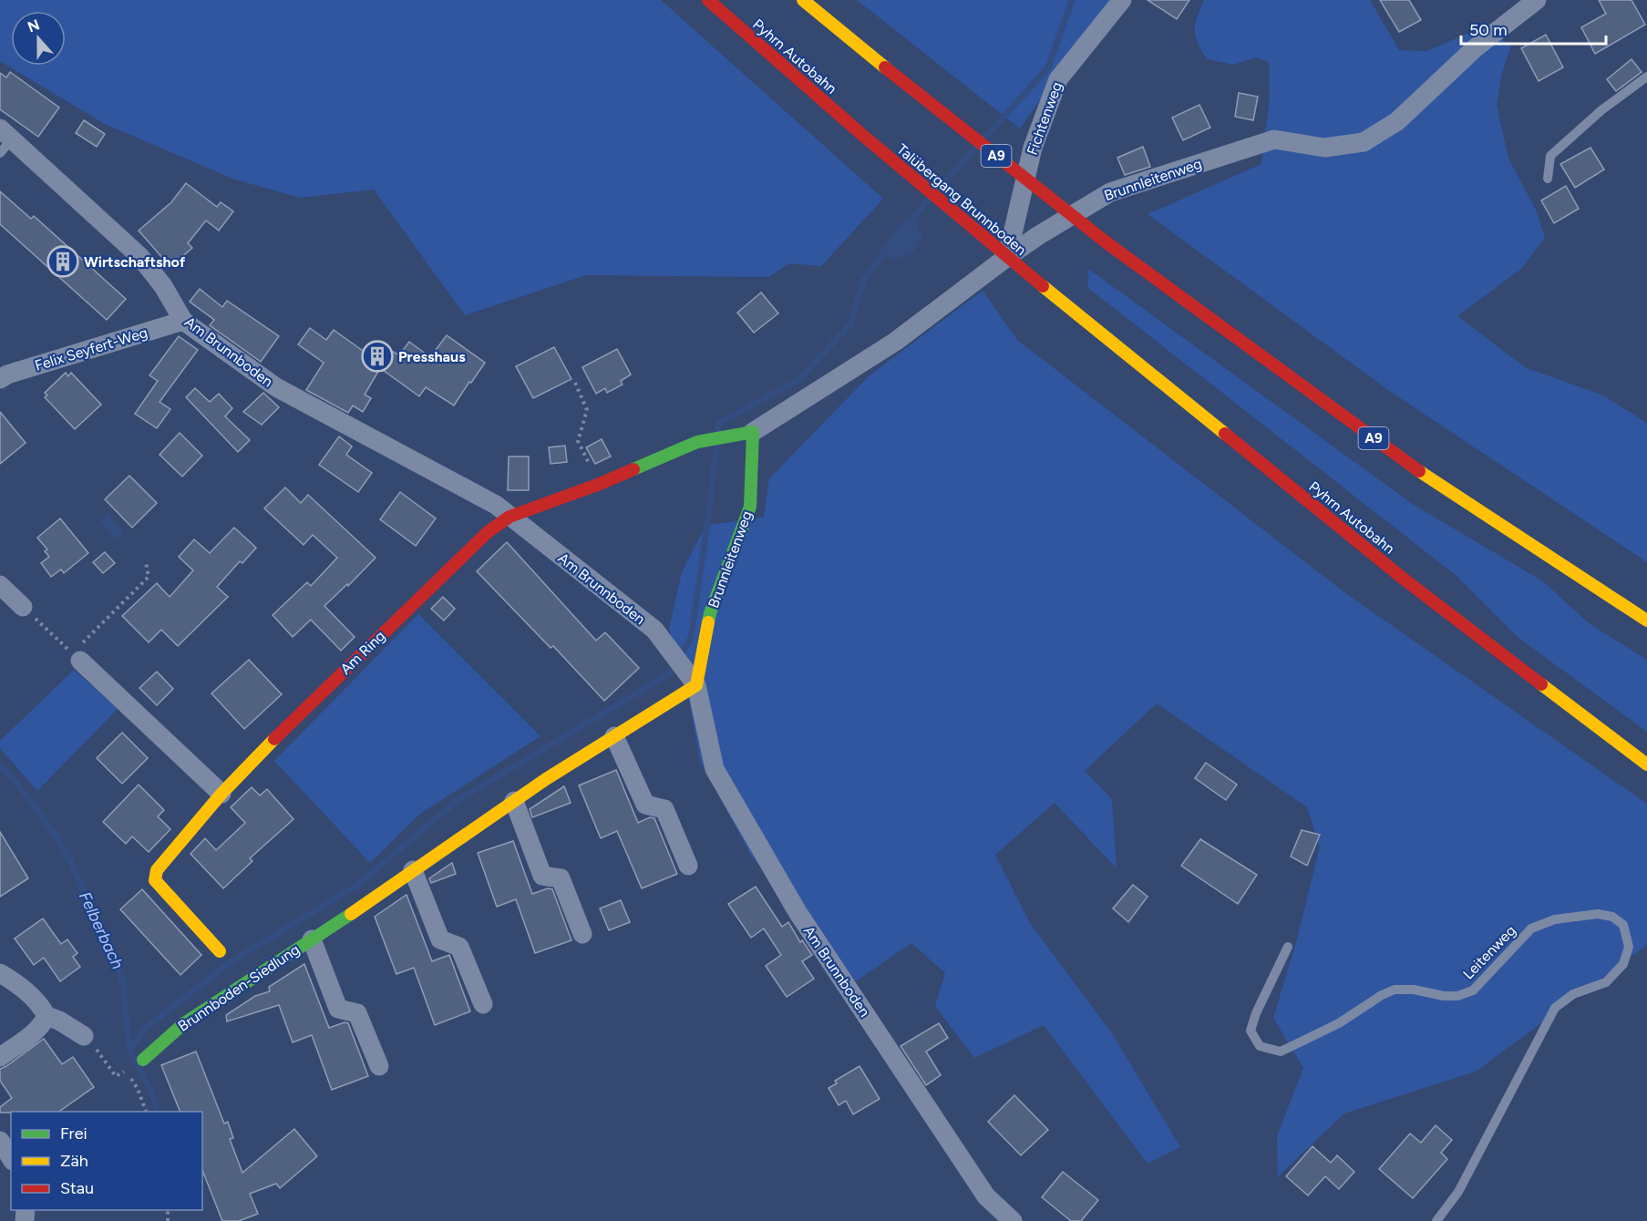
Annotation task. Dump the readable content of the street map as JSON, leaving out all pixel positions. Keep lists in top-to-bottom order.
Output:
{
  "streets": {
    "main road": [
      "Pyhrn Autobahn",
      "A9",
      "Brunnleitenweg",
      "Talübergang Brunnboden",
      "Am Ring",
      "Brunnboden-Siedlung"
    ],
    "street": ["Fichtenweg", "Felix Seyfert-Weg", "Am Brunnboden"],
    "lane": ["Leitenweg"]
  },
  "crossings": [
    ["Pyhrn Autobahn", "Talübergang Brunnboden"],
    ["Fichtenweg", "Brunnleitenweg"],
    ["Brunnleitenweg", "Am Brunnboden"],
    ["Brunnleitenweg", "Am Ring"],
    ["Brunnleitenweg", "Brunnboden-Siedlung"],
    ["Felix Seyfert-Weg", "Am Brunnboden"],
    ["Am Brunnboden", "Am Ring"],
    ["Am Brunnboden", "Brunnboden-Siedlung"]
  ],
  "water": ["Felberbach"],
  "places": {
    "building": ["Wirtschaftshof", "Presshaus"]
  },
  "legend": ["Frei", "Zäh", "Stau"],
  "scale_bar": "50 m",
  "north": "top"
}
